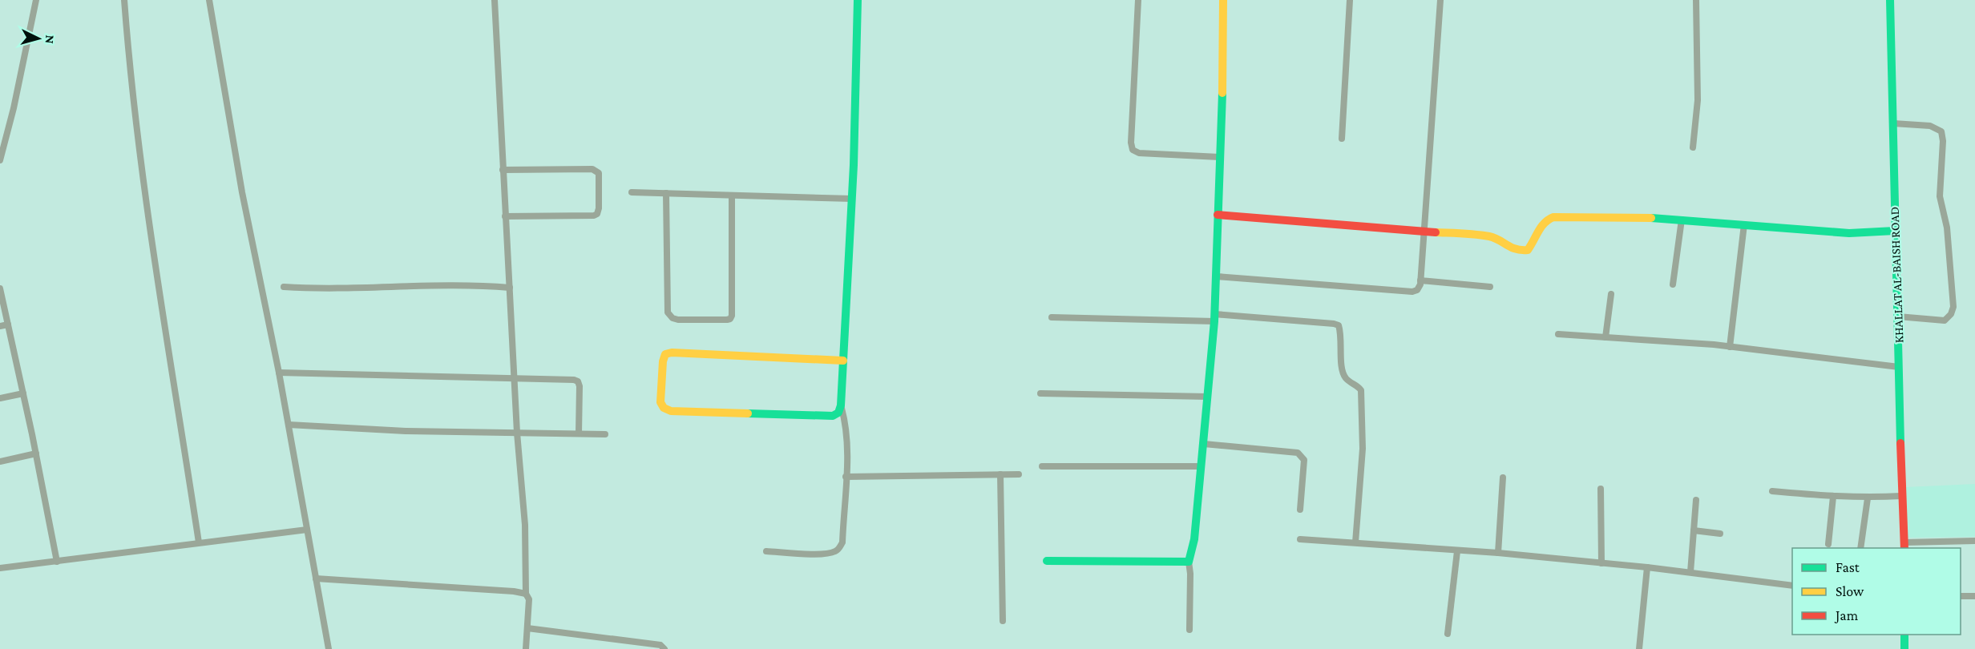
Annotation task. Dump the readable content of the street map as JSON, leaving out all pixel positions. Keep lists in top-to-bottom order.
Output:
{
  "streets": {
    "street": ["KHALLAT AL-BAISH ROAD"]
  },
  "legend": ["Fast", "Slow", "Jam"],
  "north": "right"
}
